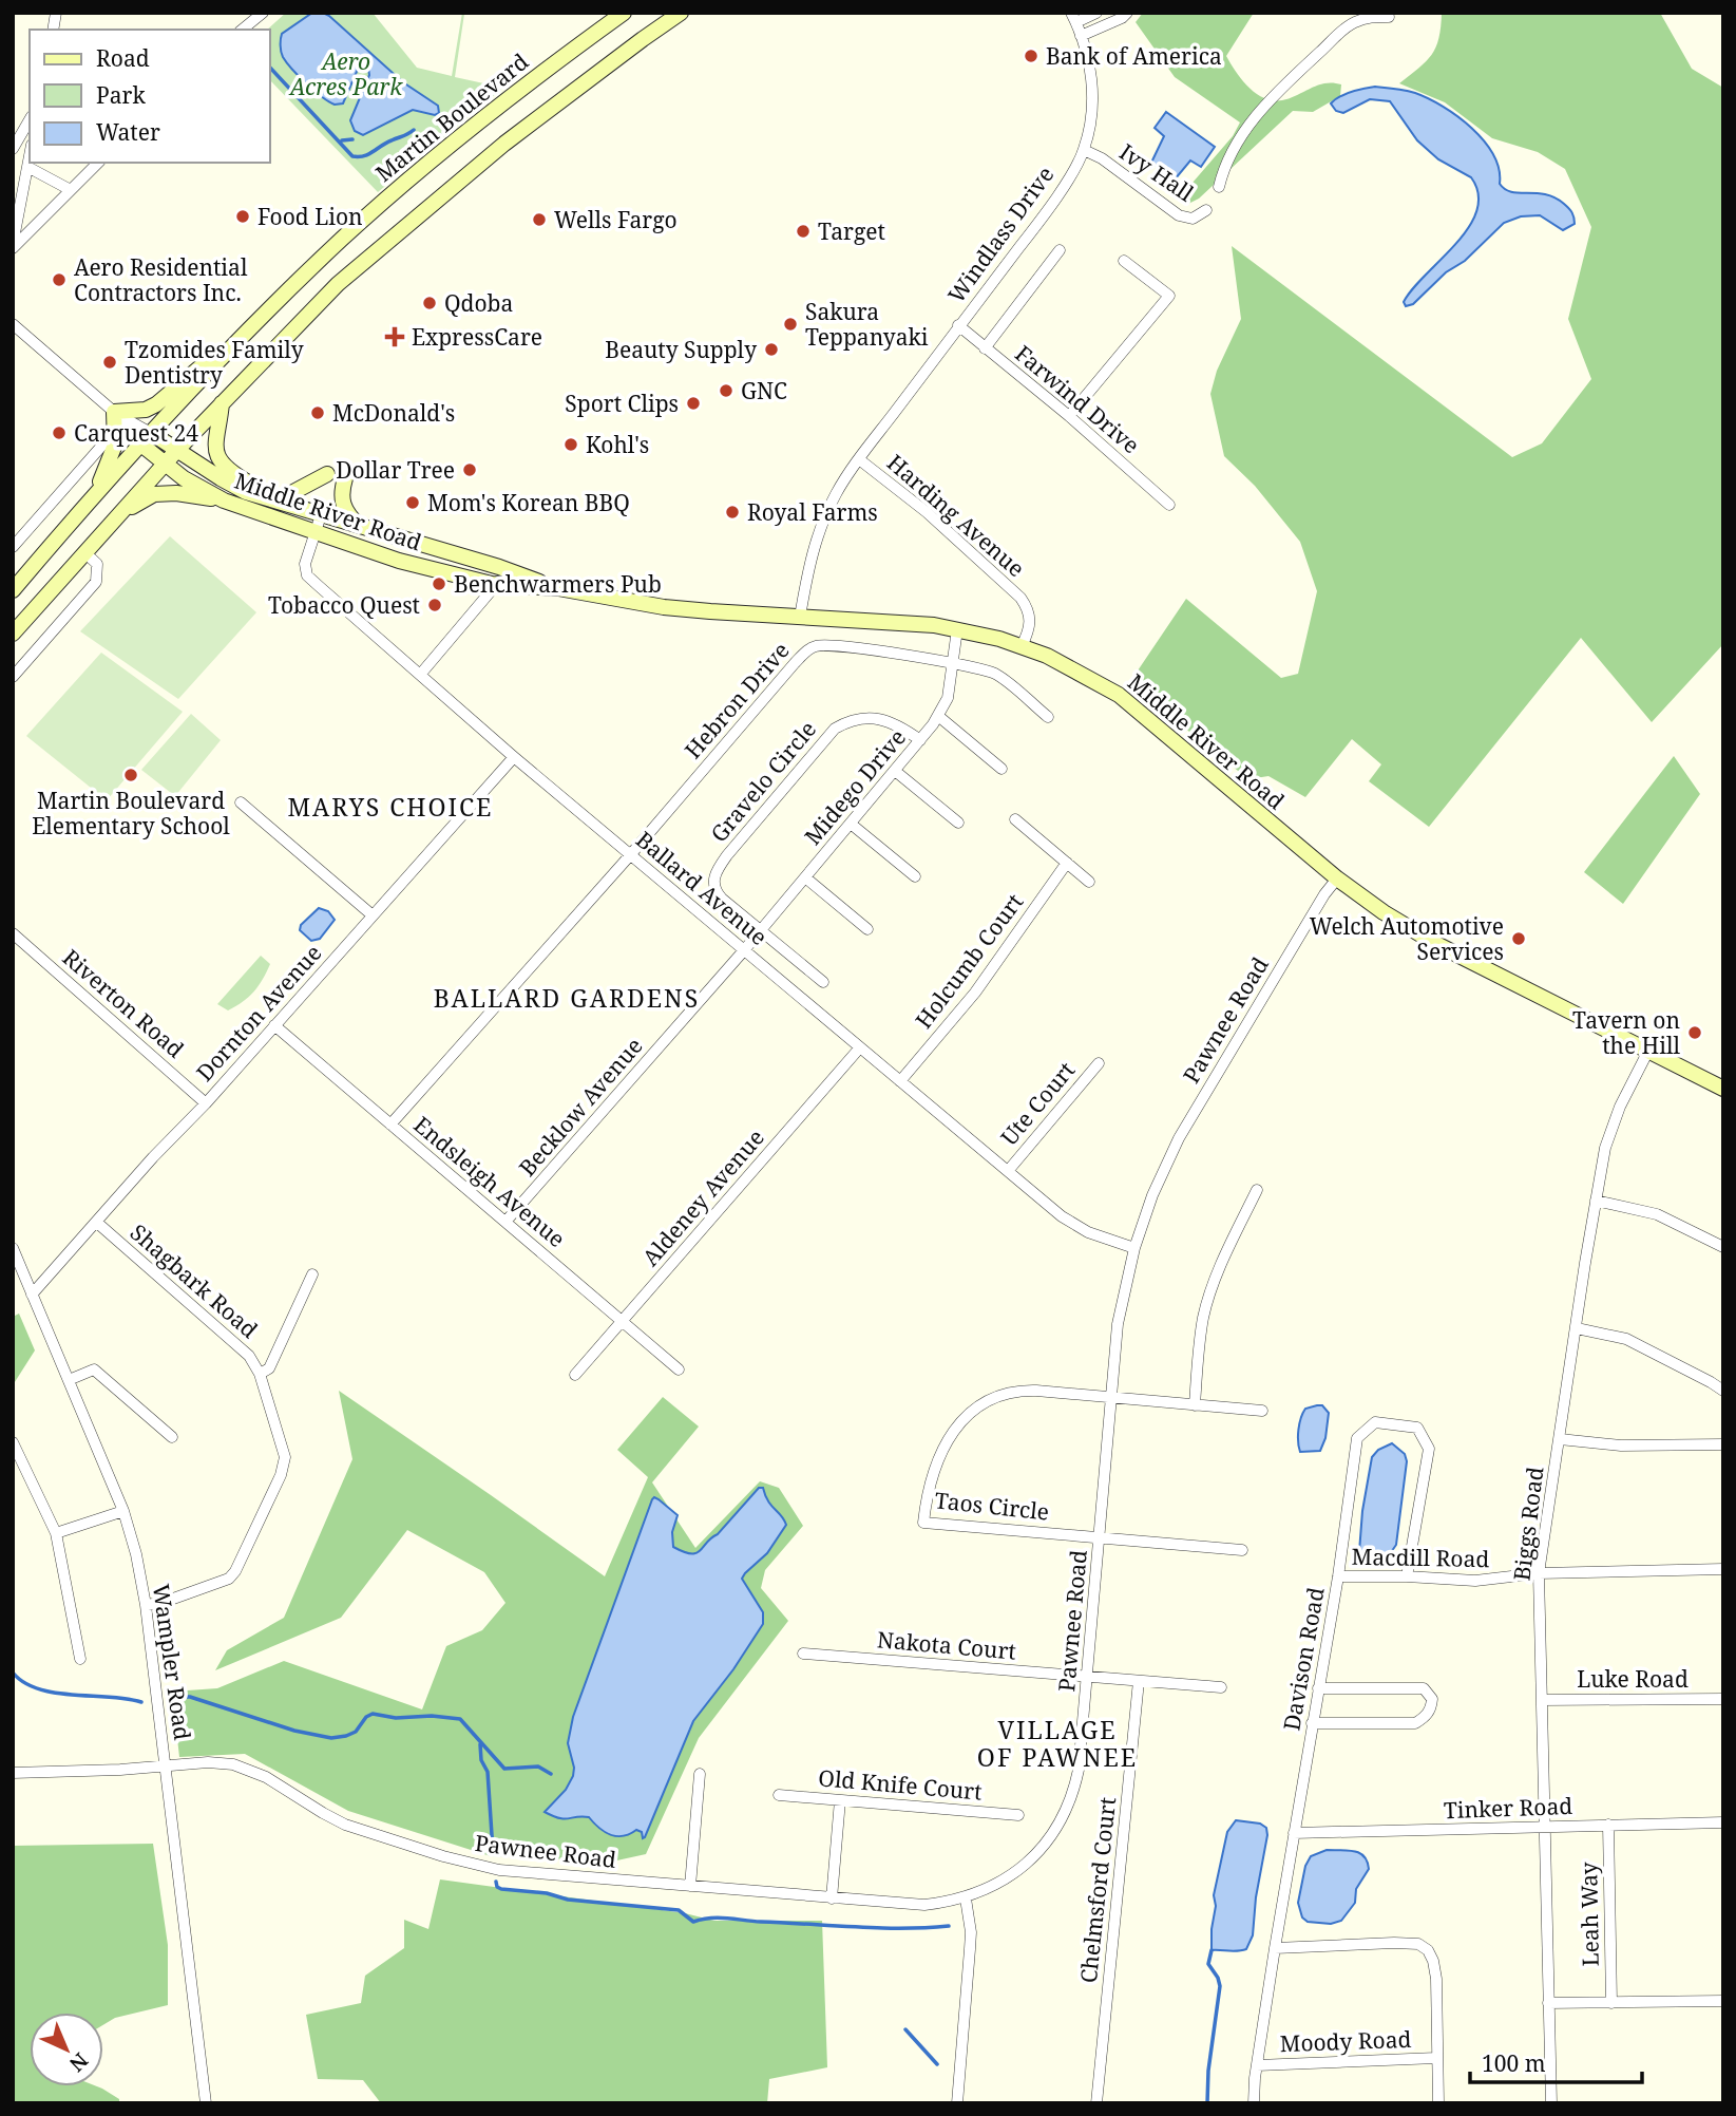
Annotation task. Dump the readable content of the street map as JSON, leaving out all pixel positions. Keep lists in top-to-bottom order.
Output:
{
  "streets": {
    "street": [
      "Martin Boulevard",
      "Ivy Hall",
      "Windlass Drive",
      "Farwind Drive",
      "Middle River Road",
      "Harding Avenue",
      "Hebron Drive",
      "Gravelo Circle",
      "Midego Drive",
      "Ballard Avenue",
      "Holcumb Court",
      "Riverton Road",
      "Dornton Avenue",
      "Pawnee Road",
      "Ute Court",
      "Becklow Avenue",
      "Endsleigh Avenue",
      "Aldeney Avenue",
      "Shagbark Road",
      "Taos Circle",
      "Biggs Road",
      "Macdill Road",
      "Nakota Court",
      "Davison Road",
      "Wampler Road",
      "Luke Road",
      "Old Knife Court",
      "Tinker Road",
      "Chelmsford Court",
      "Leah Way",
      "Moody Road"
    ]
  },
  "crossings": [
    ["Martin Boulevard", "Middle River Road"],
    ["Ivy Hall", "Windlass Drive"],
    ["Windlass Drive", "Farwind Drive"],
    ["Windlass Drive", "Middle River Road"],
    ["Windlass Drive", "Harding Avenue"],
    ["Middle River Road", "Harding Avenue"],
    ["Middle River Road", "Midego Drive"],
    ["Middle River Road", "Ballard Avenue"],
    ["Middle River Road", "Pawnee Road"],
    ["Middle River Road", "Biggs Road"],
    ["Hebron Drive", "Midego Drive"],
    ["Hebron Drive", "Ballard Avenue"],
    ["Hebron Drive", "Endsleigh Avenue"],
    ["Gravelo Circle", "Midego Drive"],
    ["Midego Drive", "Ballard Avenue"],
    ["Midego Drive", "Becklow Avenue"],
    ["Ballard Avenue", "Holcumb Court"],
    ["Ballard Avenue", "Dornton Avenue"],
    ["Ballard Avenue", "Pawnee Road"],
    ["Ballard Avenue", "Ute Court"],
    ["Ballard Avenue", "Becklow Avenue"],
    ["Ballard Avenue", "Aldeney Avenue"],
    ["Riverton Road", "Dornton Avenue"],
    ["Dornton Avenue", "Endsleigh Avenue"],
    ["Dornton Avenue", "Shagbark Road"],
    ["Dornton Avenue", "Wampler Road"],
    ["Pawnee Road", "Taos Circle"],
    ["Pawnee Road", "Nakota Court"],
    ["Pawnee Road", "Wampler Road"],
    ["Becklow Avenue", "Endsleigh Avenue"],
    ["Endsleigh Avenue", "Aldeney Avenue"],
    ["Shagbark Road", "Wampler Road"],
    ["Biggs Road", "Macdill Road"],
    ["Biggs Road", "Luke Road"],
    ["Biggs Road", "Tinker Road"],
    ["Macdill Road", "Davison Road"],
    ["Nakota Court", "Chelmsford Court"],
    ["Davison Road", "Tinker Road"],
    ["Davison Road", "Moody Road"],
    ["Tinker Road", "Leah Way"]
  ],
  "districts": ["MARYS CHOICE", "BALLARD GARDENS", "VILLAGE OF PAWNEE"],
  "parks": ["Aero Acres Park"],
  "places": {
    "other": [
      "Bank of America",
      "Food Lion",
      "Wells Fargo",
      "Target",
      "Aero Residential Contractors Inc.",
      "Qdoba",
      "Sakura Teppanyaki",
      "Beauty Supply",
      "Tzomides Family Dentistry",
      "GNC",
      "Sport Clips",
      "McDonald's",
      "Carquest 24",
      "Kohl's",
      "Dollar Tree",
      "Mom's Korean BBQ",
      "Royal Farms",
      "Benchwarmers Pub",
      "Tobacco Quest",
      "Martin Boulevard Elementary School",
      "Welch Automotive Services",
      "Tavern on the Hill"
    ],
    "health": ["ExpressCare"]
  },
  "legend": ["Road", "Park", "Water"],
  "scale_bar": "100 m",
  "north": "bottom right"
}
